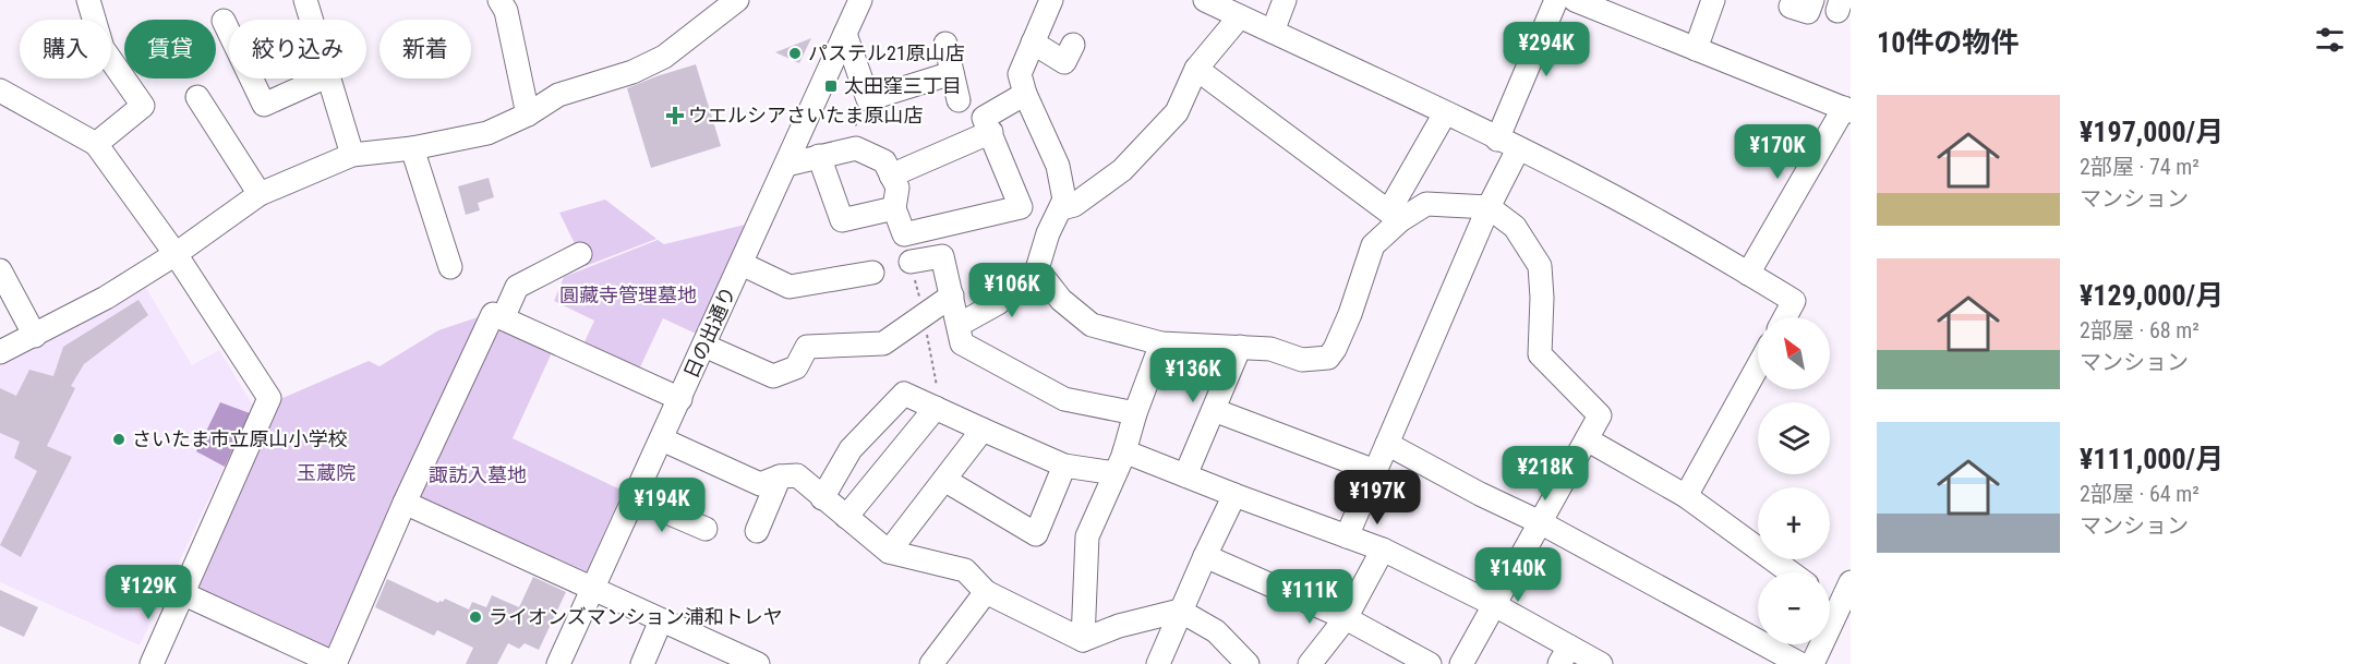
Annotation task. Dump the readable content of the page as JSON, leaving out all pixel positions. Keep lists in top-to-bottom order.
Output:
{
  "streets": {
    "street": ["日の出通り"]
  },
  "parks": ["圓藏寺管理墓地", "玉蔵院", "諏訪入墓地"],
  "places": {
    "other": ["パステル21原山店", "さいたま市立原山小学校", "ライオンズマンション浦和トレヤ"],
    "transit": ["太田窪三丁目"],
    "health": ["ウエルシアさいたま原山店"]
  },
  "north": "top left",
  "page": {
    "heading": "10件の物件",
    "chip": [
      "購入",
      "賃貸",
      "絞り込み",
      "新着"
    ],
    "price": [
      "¥294K",
      "¥170K",
      "¥106K",
      "¥136K",
      "¥218K",
      "¥197K",
      "¥194K",
      "¥140K",
      "¥129K",
      "¥111K"
    ],
    "list": [
      {
        "name": "¥197,000/月",
        "note": "2部屋 · 74 m² · マンション"
      },
      {
        "name": "¥129,000/月",
        "note": "2部屋 · 68 m² · マンション"
      },
      {
        "name": "¥111,000/月",
        "note": "2部屋 · 64 m² · マンション"
      }
    ],
    "map_buttons": ["+", "−"]
  }
}
